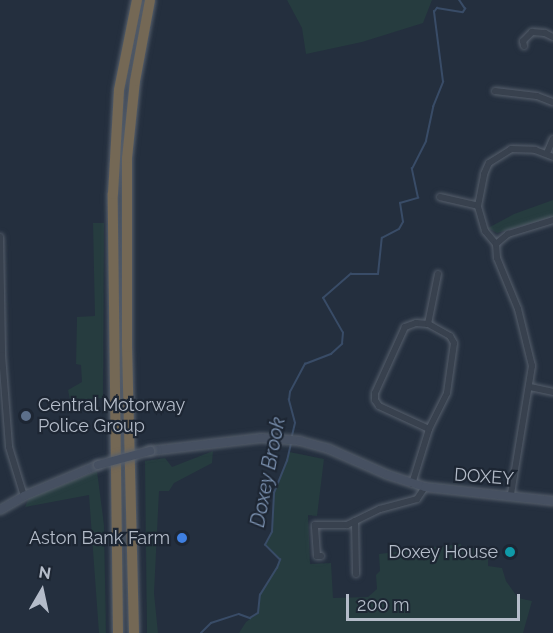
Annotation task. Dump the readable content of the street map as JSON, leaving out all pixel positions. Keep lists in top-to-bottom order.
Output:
{
  "streets": {
    "street": ["DOXEY"]
  },
  "water": ["Doxey Brook"],
  "places": ["Central Motorway Police Group", "Aston Bank Farm", "Doxey House"],
  "scale_bar": "200 m",
  "north": "top"
}
